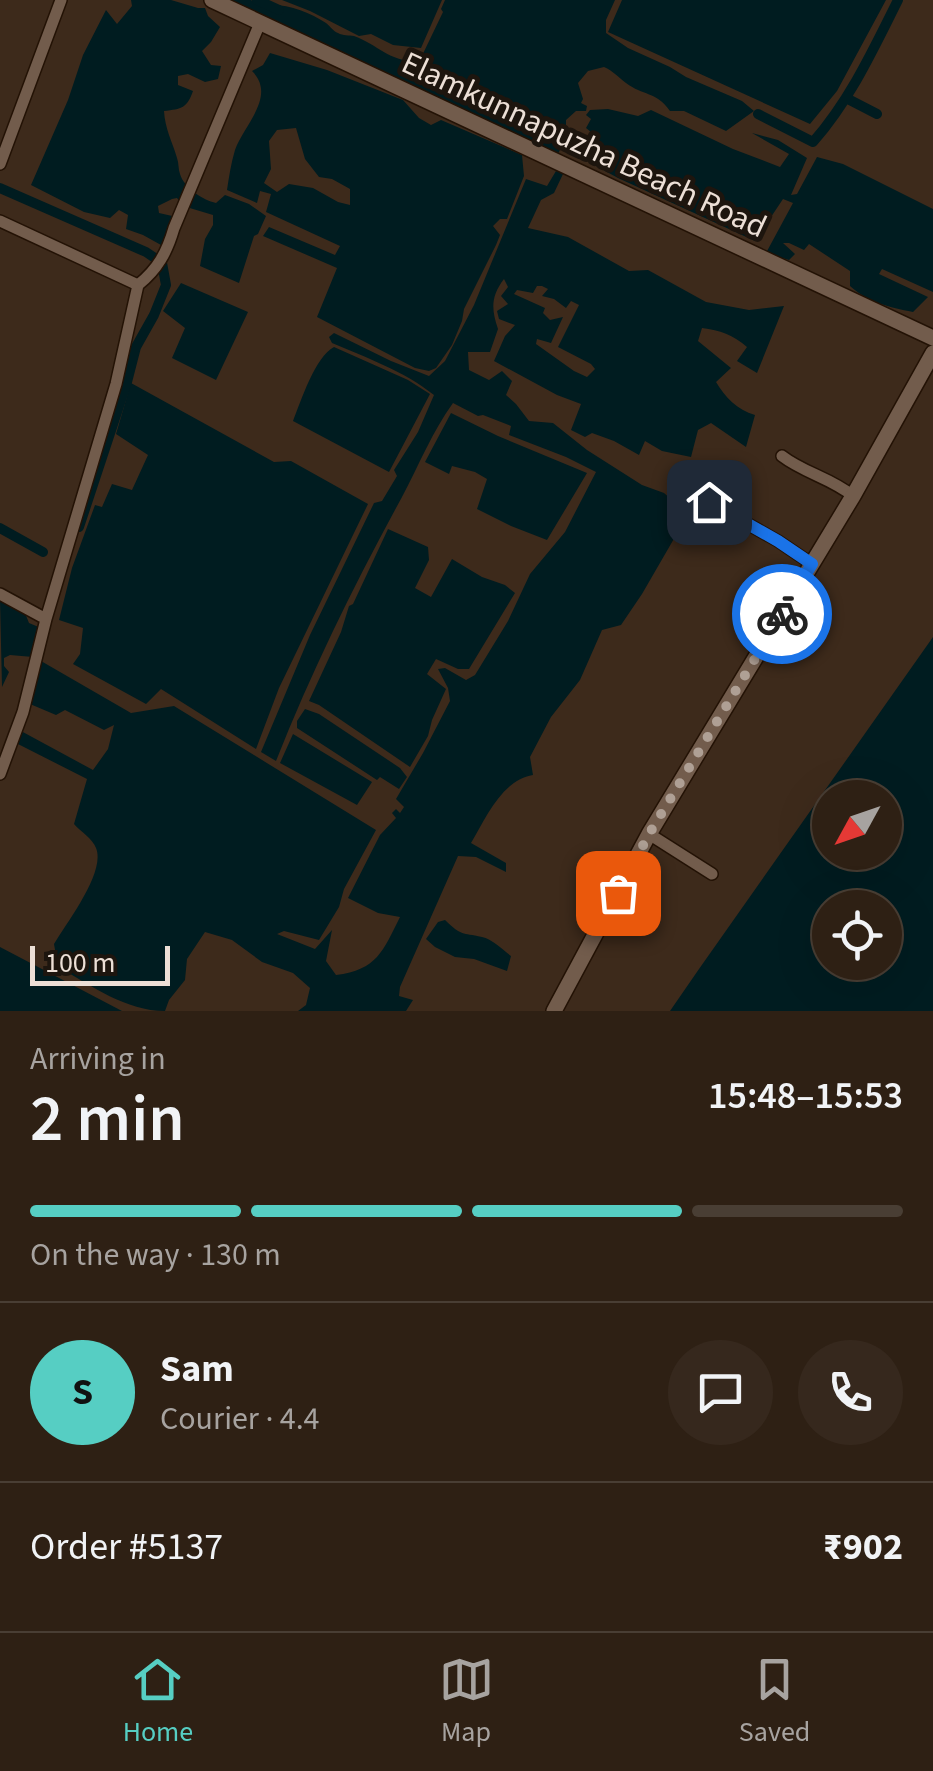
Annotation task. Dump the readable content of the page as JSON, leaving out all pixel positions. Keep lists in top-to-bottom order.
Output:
{
  "streets": {
    "main road": ["Elamkunnapuzha Beach Road"]
  },
  "scale_bar": "100 m",
  "north": "bottom left",
  "page": {
    "scale": "100 m",
    "heading": ["2 min", "Arriving in", "15:48–15:53"],
    "panel": [
      "Sam",
      "Courier · 4.4",
      "Order #5137",
      "₹902"
    ],
    "bar": "On the way · 130 m",
    "round": "S",
    "tabs": ["Home", "Map", "Saved"]
  }
}
